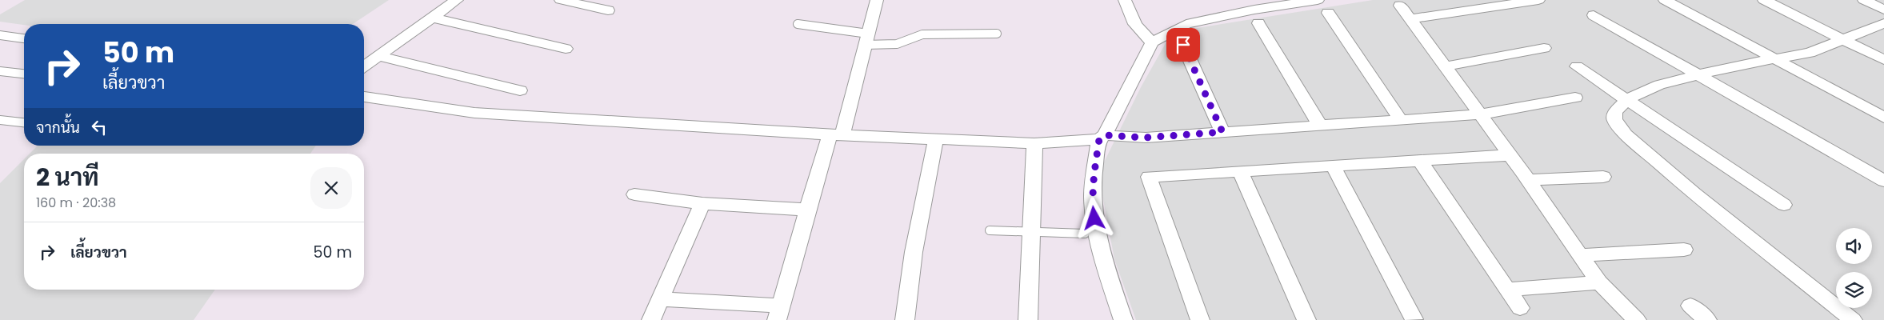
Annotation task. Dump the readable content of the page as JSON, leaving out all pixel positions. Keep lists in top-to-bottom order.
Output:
{
  "page": {
    "turn": ["50 m", "เลี้ยวขวา"],
    "then": "จากนั้น",
    "heading": ["2 นาที", "160 m · 20:38"],
    "list": [
      {
        "name": "เลี้ยวขวา",
        "value": "50 m"
      }
    ]
  }
}
